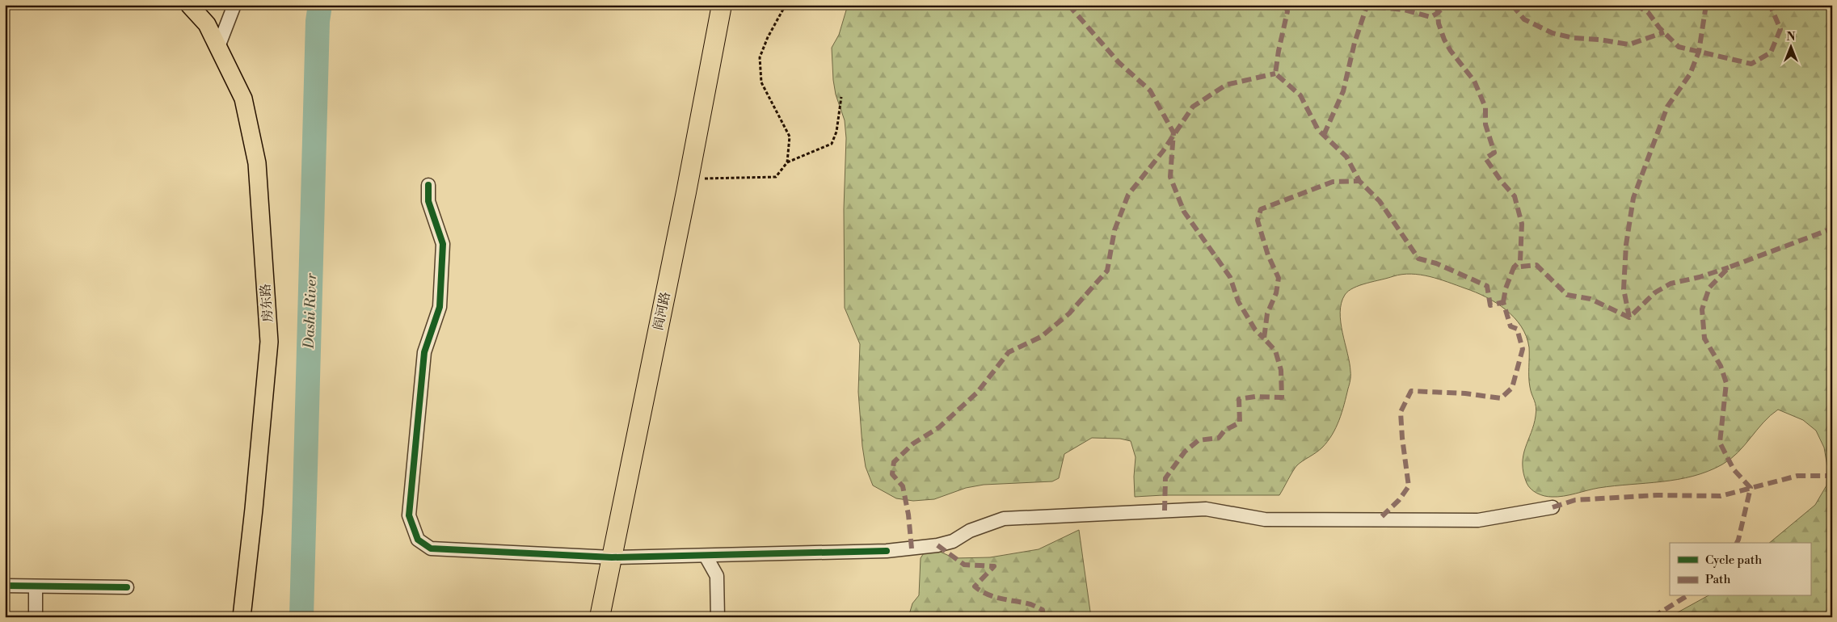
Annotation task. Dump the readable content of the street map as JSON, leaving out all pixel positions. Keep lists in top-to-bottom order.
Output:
{
  "streets": {
    "highway": ["阎河路"],
    "main road": ["房东路"]
  },
  "water": ["Dashi River"],
  "legend": ["Cycle path", "Path"],
  "north": "top"
}
